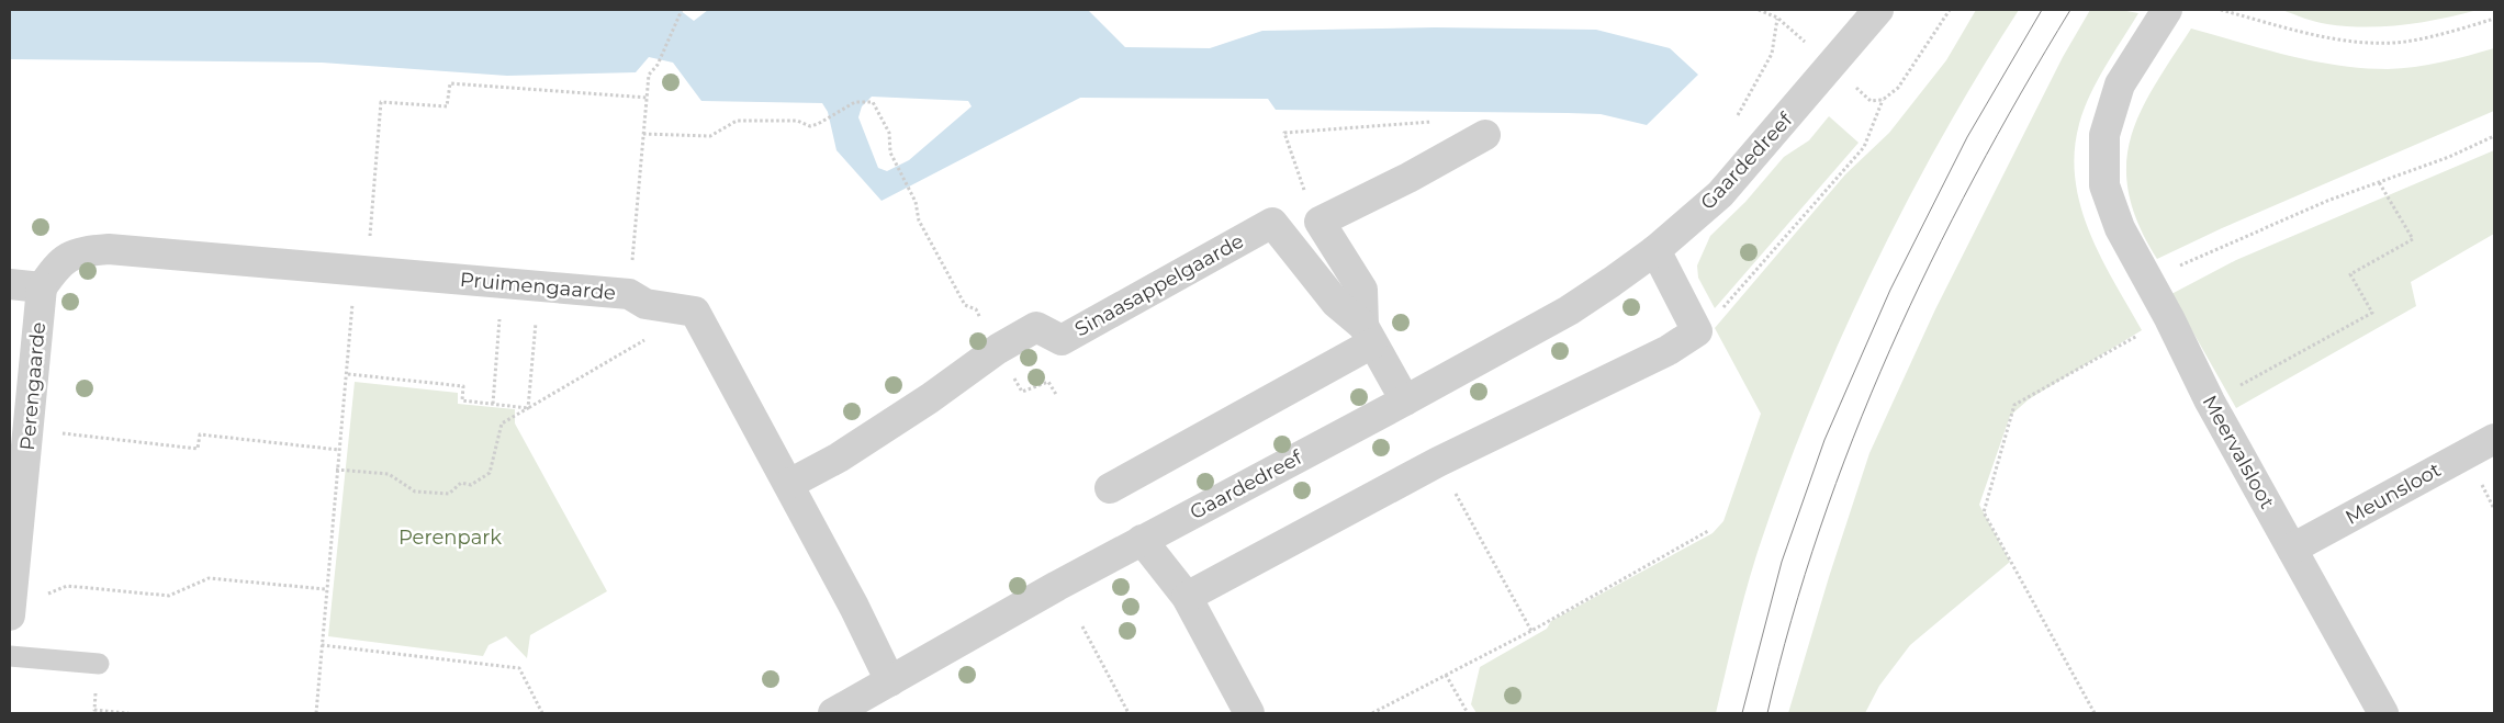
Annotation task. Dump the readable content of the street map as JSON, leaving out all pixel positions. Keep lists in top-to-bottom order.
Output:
{
  "streets": {
    "street": [
      "Gaardedreef",
      "Sinaasappelgaarde",
      "Pruimengaarde",
      "Perengaarde",
      "Meervalsloot",
      "Meunsloot"
    ]
  },
  "crossings": [
    ["Gaardedreef", "Sinaasappelgaarde"],
    ["Gaardedreef", "Pruimengaarde"],
    ["Sinaasappelgaarde", "Pruimengaarde"],
    ["Pruimengaarde", "Perengaarde"],
    ["Meervalsloot", "Meunsloot"]
  ],
  "parks": ["Perenpark"]
}
